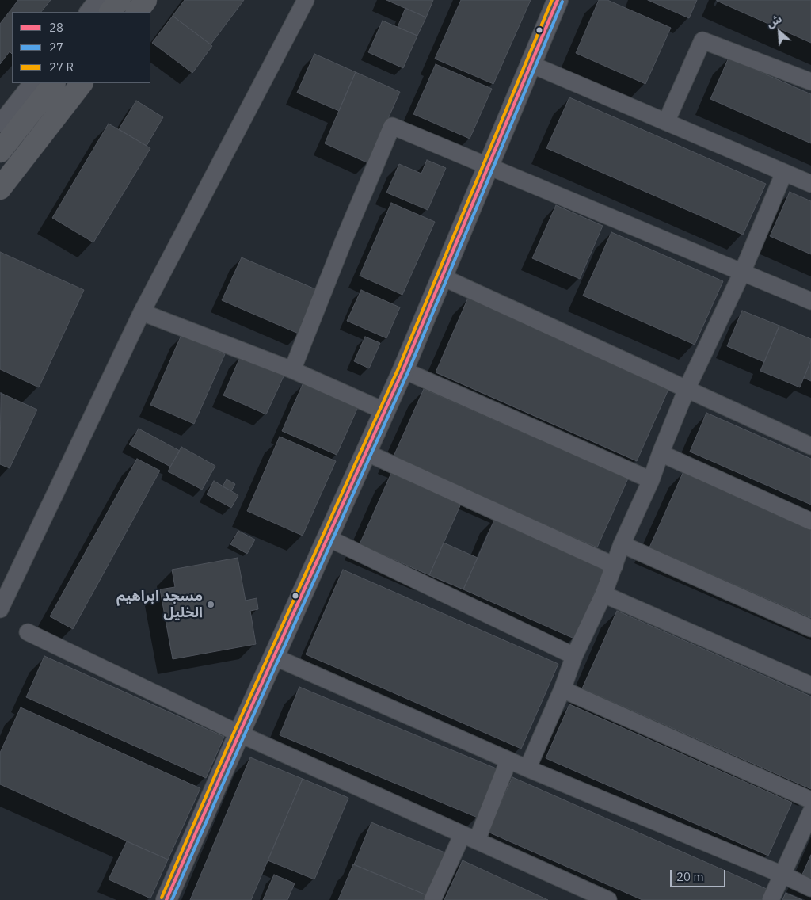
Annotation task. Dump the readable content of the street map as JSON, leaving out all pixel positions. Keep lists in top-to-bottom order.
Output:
{
  "places": ["مسجد ابراهيم الخليل"],
  "lines": ["transit line 28", "transit line 27"],
  "legend": ["28", "27", "27 R"],
  "scale_bar": "20 m",
  "north": "top left"
}
